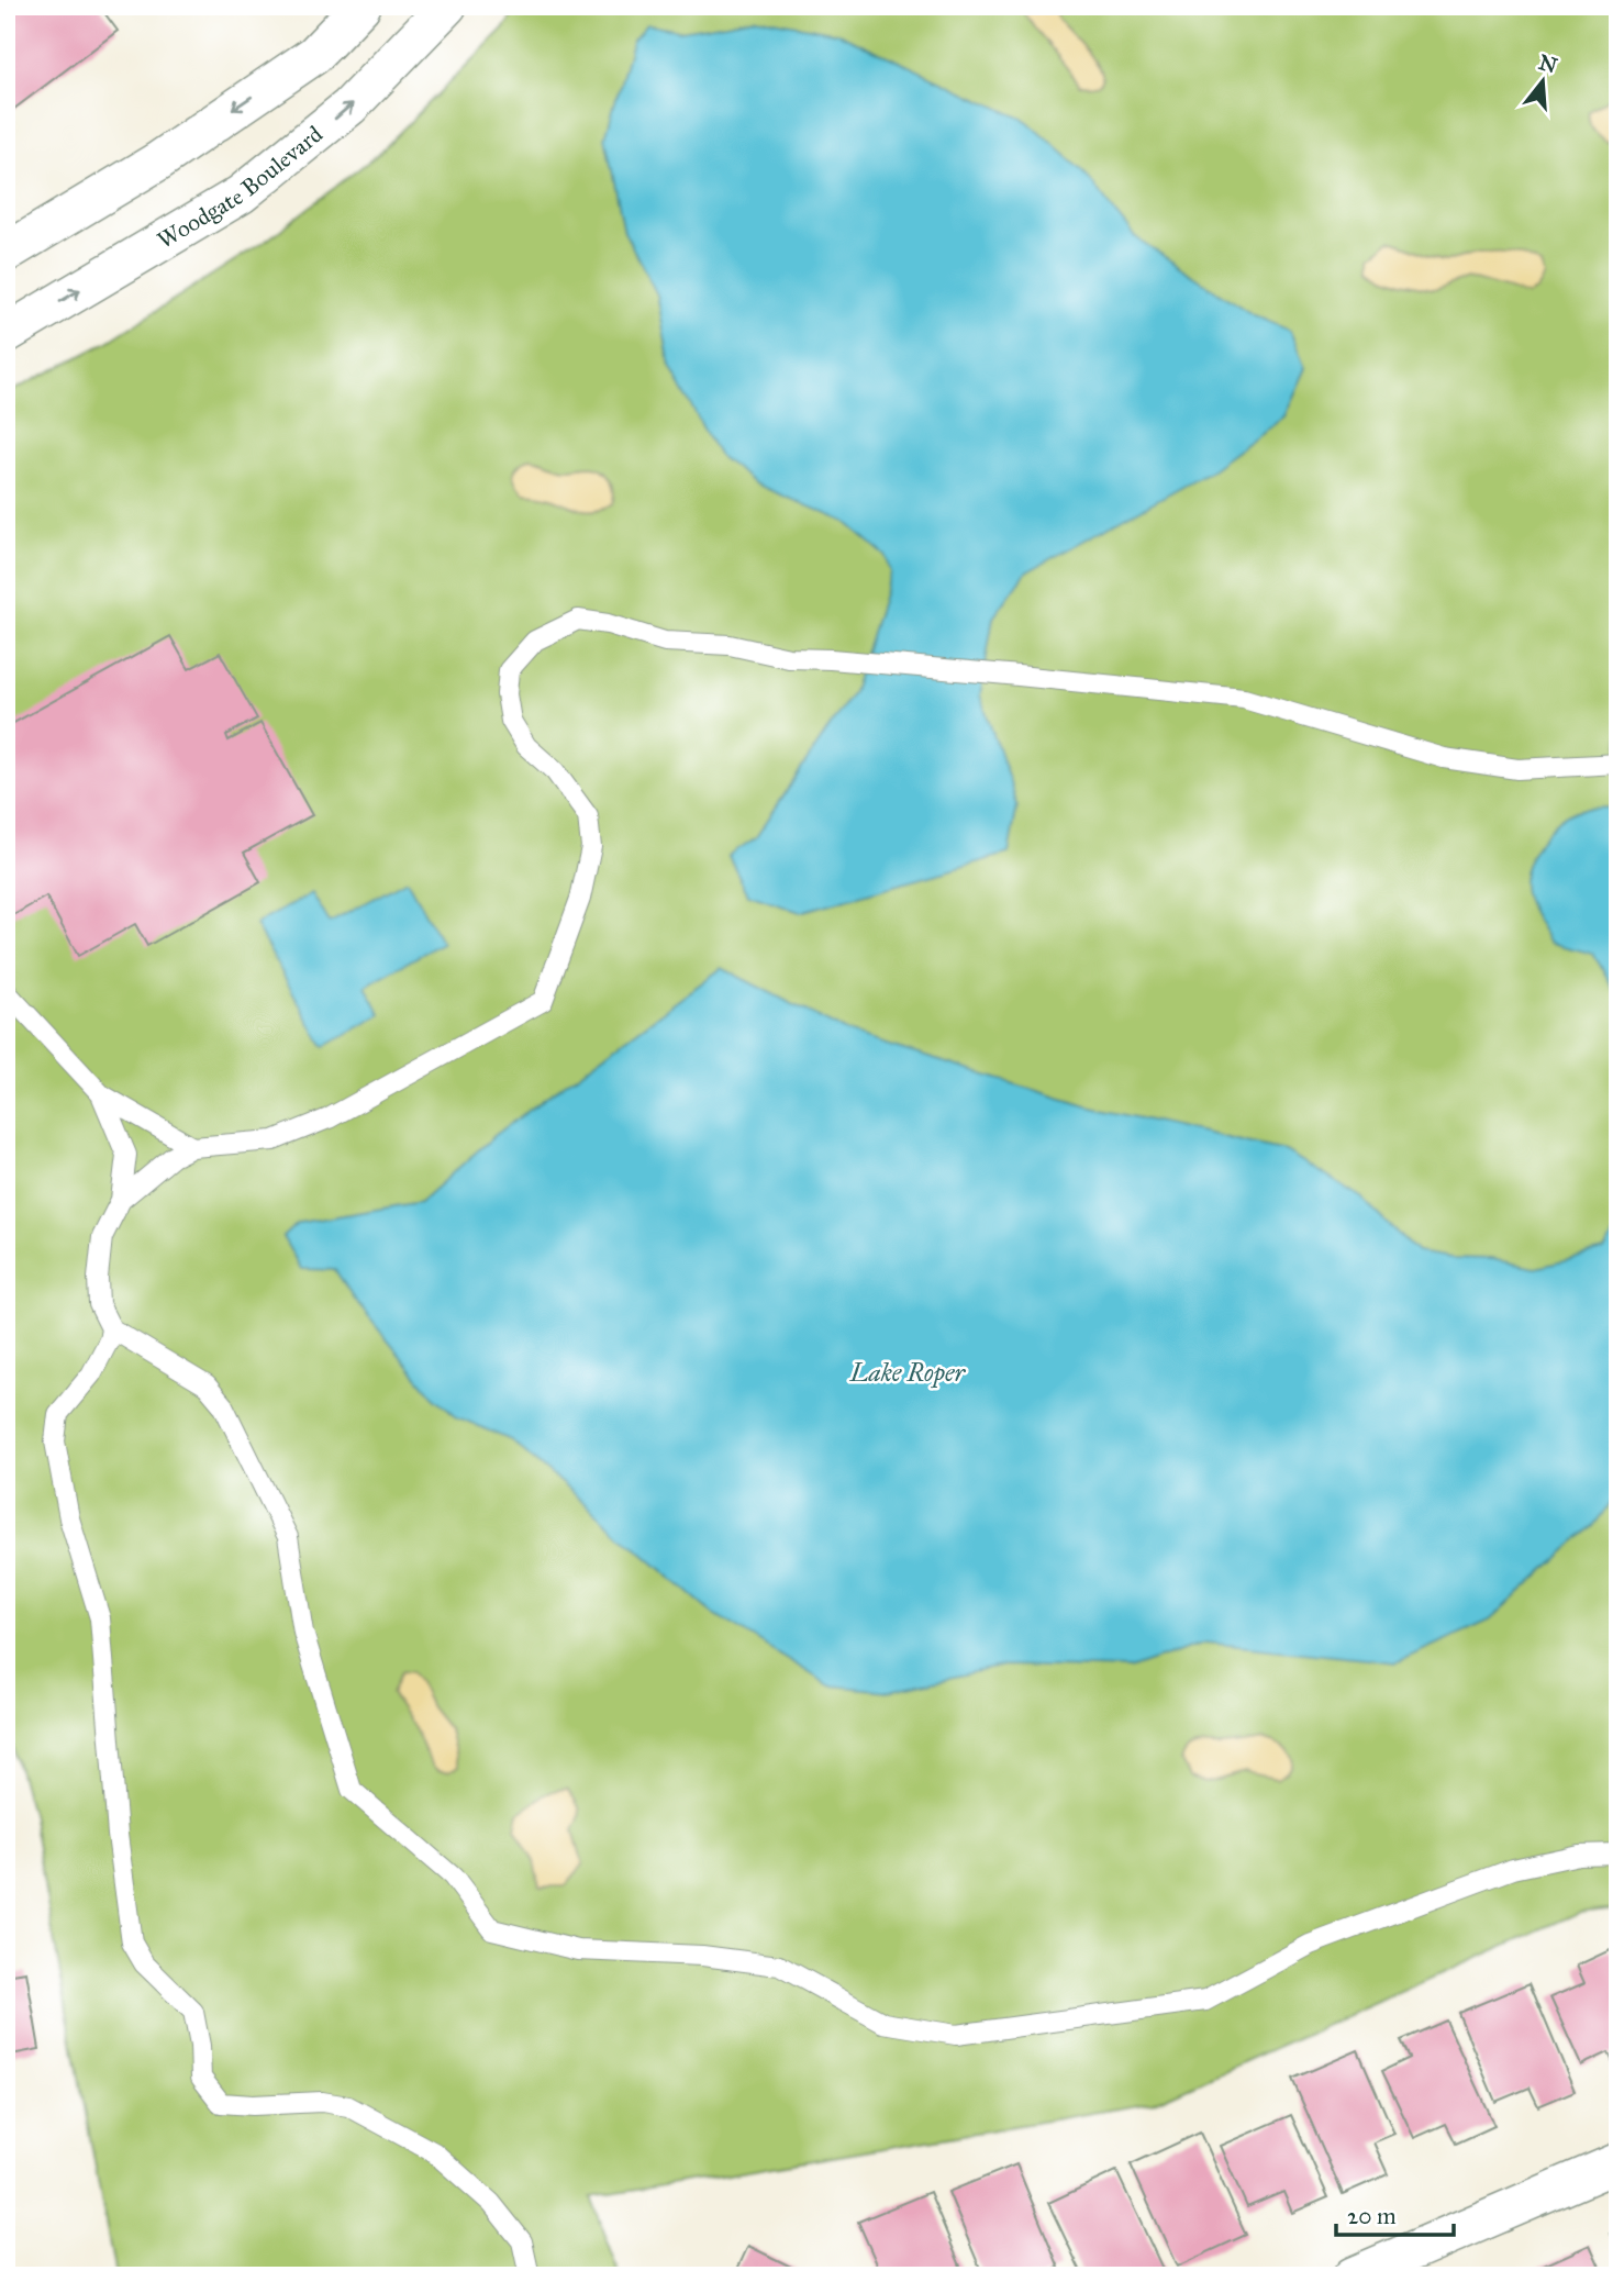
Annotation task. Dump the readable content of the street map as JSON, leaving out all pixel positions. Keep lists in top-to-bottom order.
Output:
{
  "streets": {
    "street": ["Woodgate Boulevard"]
  },
  "water": ["Lake Roper"],
  "scale_bar": "20 m",
  "north": "top"
}
